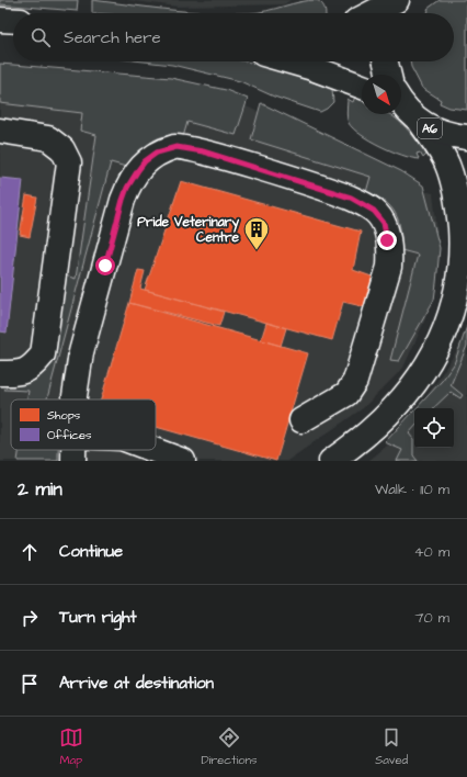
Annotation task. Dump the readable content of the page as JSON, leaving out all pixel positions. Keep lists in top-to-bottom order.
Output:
{
  "streets": {
    "street": ["A6"]
  },
  "places": {
    "building": ["Pride Veterinary Centre"]
  },
  "legend": ["Shops", "Offices"],
  "north": "bottom right",
  "page": {
    "search": "Search here",
    "heading": ["2 min", "Walk · 110 m"],
    "list": [
      ["Continue", "40 m"],
      ["Turn right", "70 m"],
      "Arrive at destination"
    ],
    "nav": ["Map", "Directions", "Saved"]
  }
}
